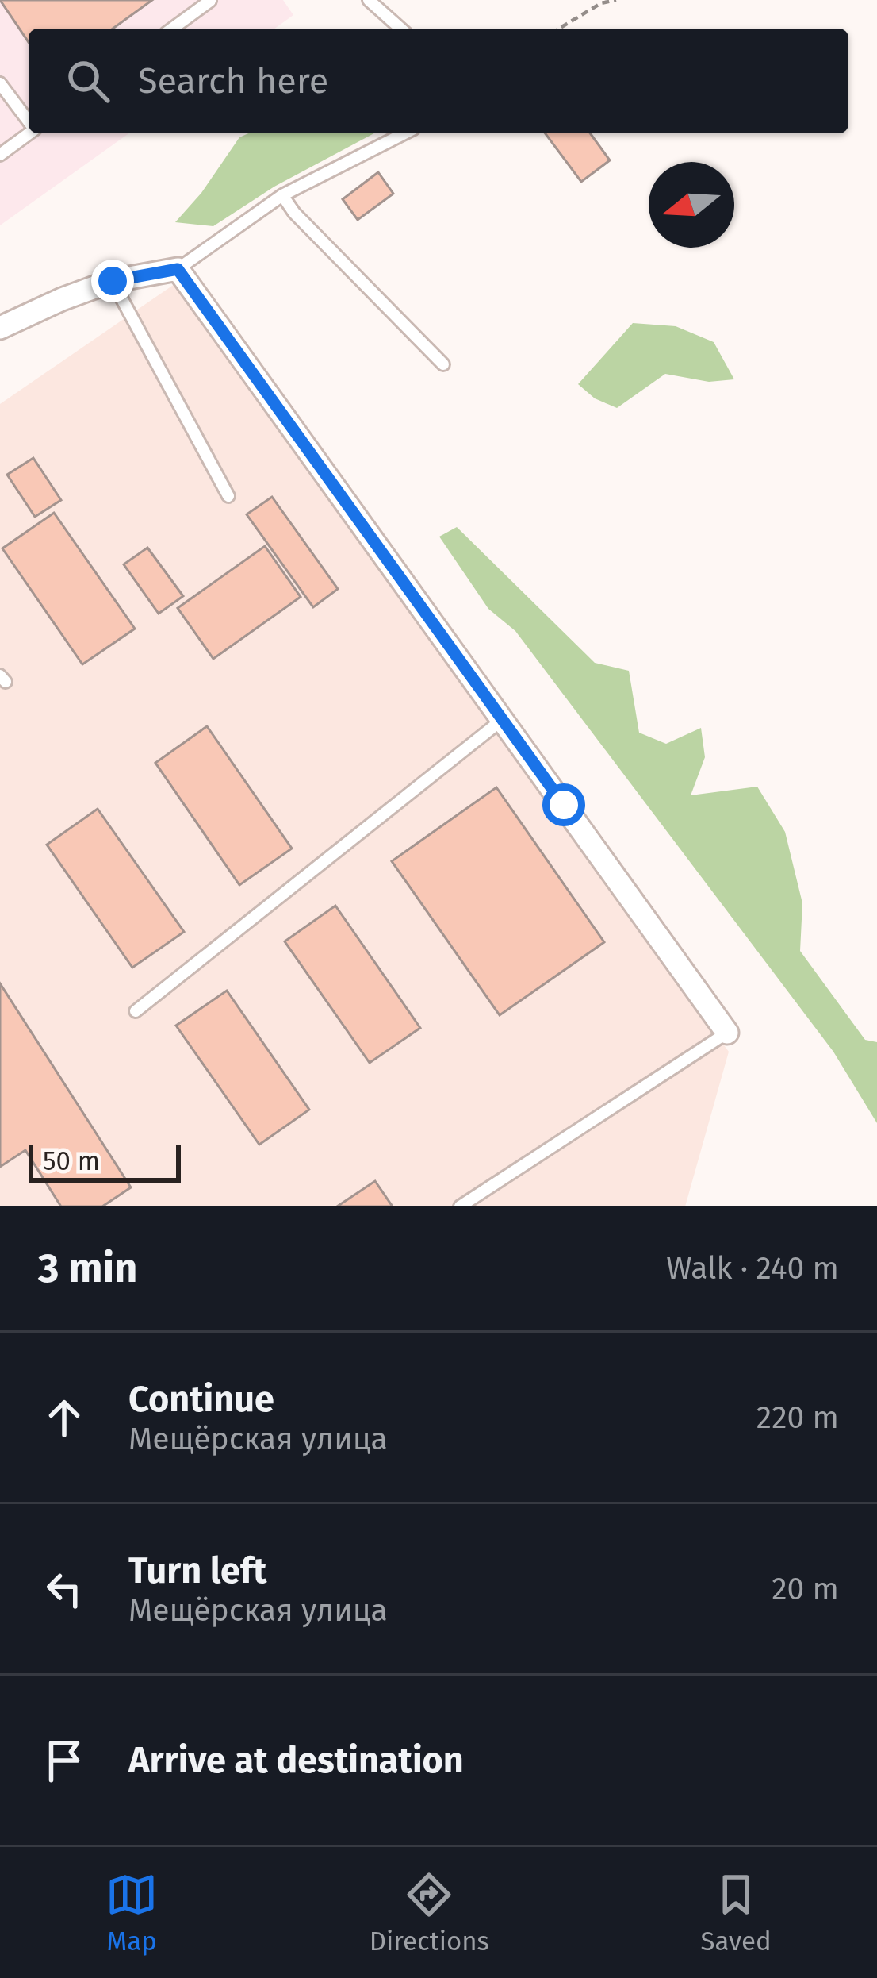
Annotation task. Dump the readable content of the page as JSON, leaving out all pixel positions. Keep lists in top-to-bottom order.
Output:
{
  "scale_bar": "50 m",
  "north": "left",
  "page": {
    "search": "Search here",
    "scale": "50 m",
    "heading": ["3 min", "Walk · 240 m"],
    "list": [
      ["Continue", "Мещёрская улица", "220 m"],
      ["Turn left", "Мещёрская улица", "20 m"],
      "Arrive at destination"
    ],
    "nav": ["Map", "Directions", "Saved"]
  }
}
